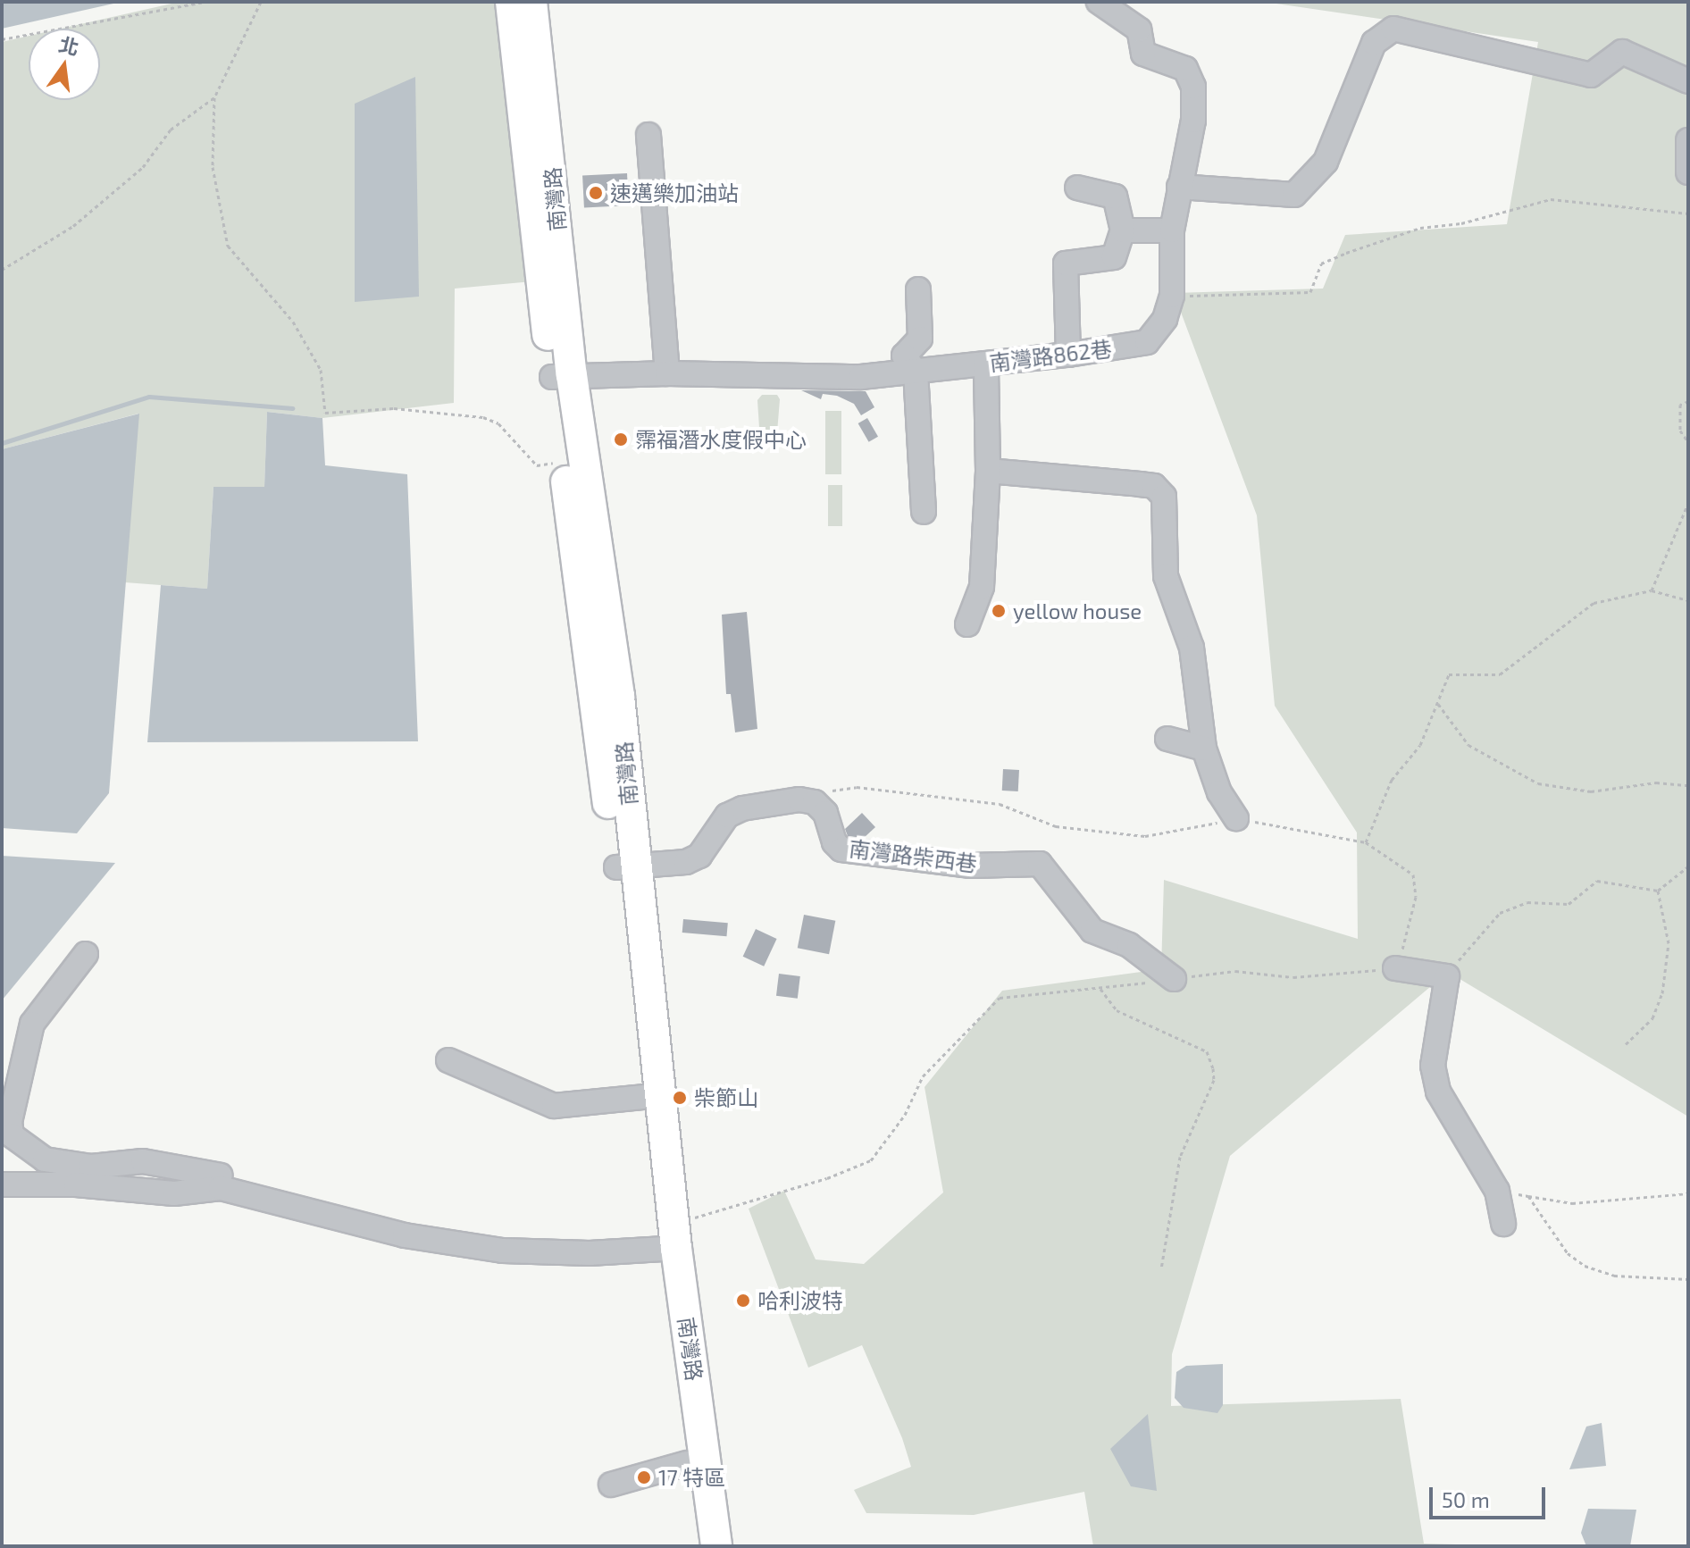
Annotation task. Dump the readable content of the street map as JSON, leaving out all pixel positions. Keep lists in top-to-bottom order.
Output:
{
  "streets": {
    "main road": ["南灣路"],
    "street": ["南灣路862巷", "南灣路柴西巷"]
  },
  "crossings": [
    ["南灣路", "南灣路862巷"]
  ],
  "places": [
    "速邁樂加油站",
    "霈福潛水度假中心",
    "yellow house",
    "柴節山",
    "哈利波特",
    "17 特區"
  ],
  "scale_bar": "50 m",
  "north": "top"
}
